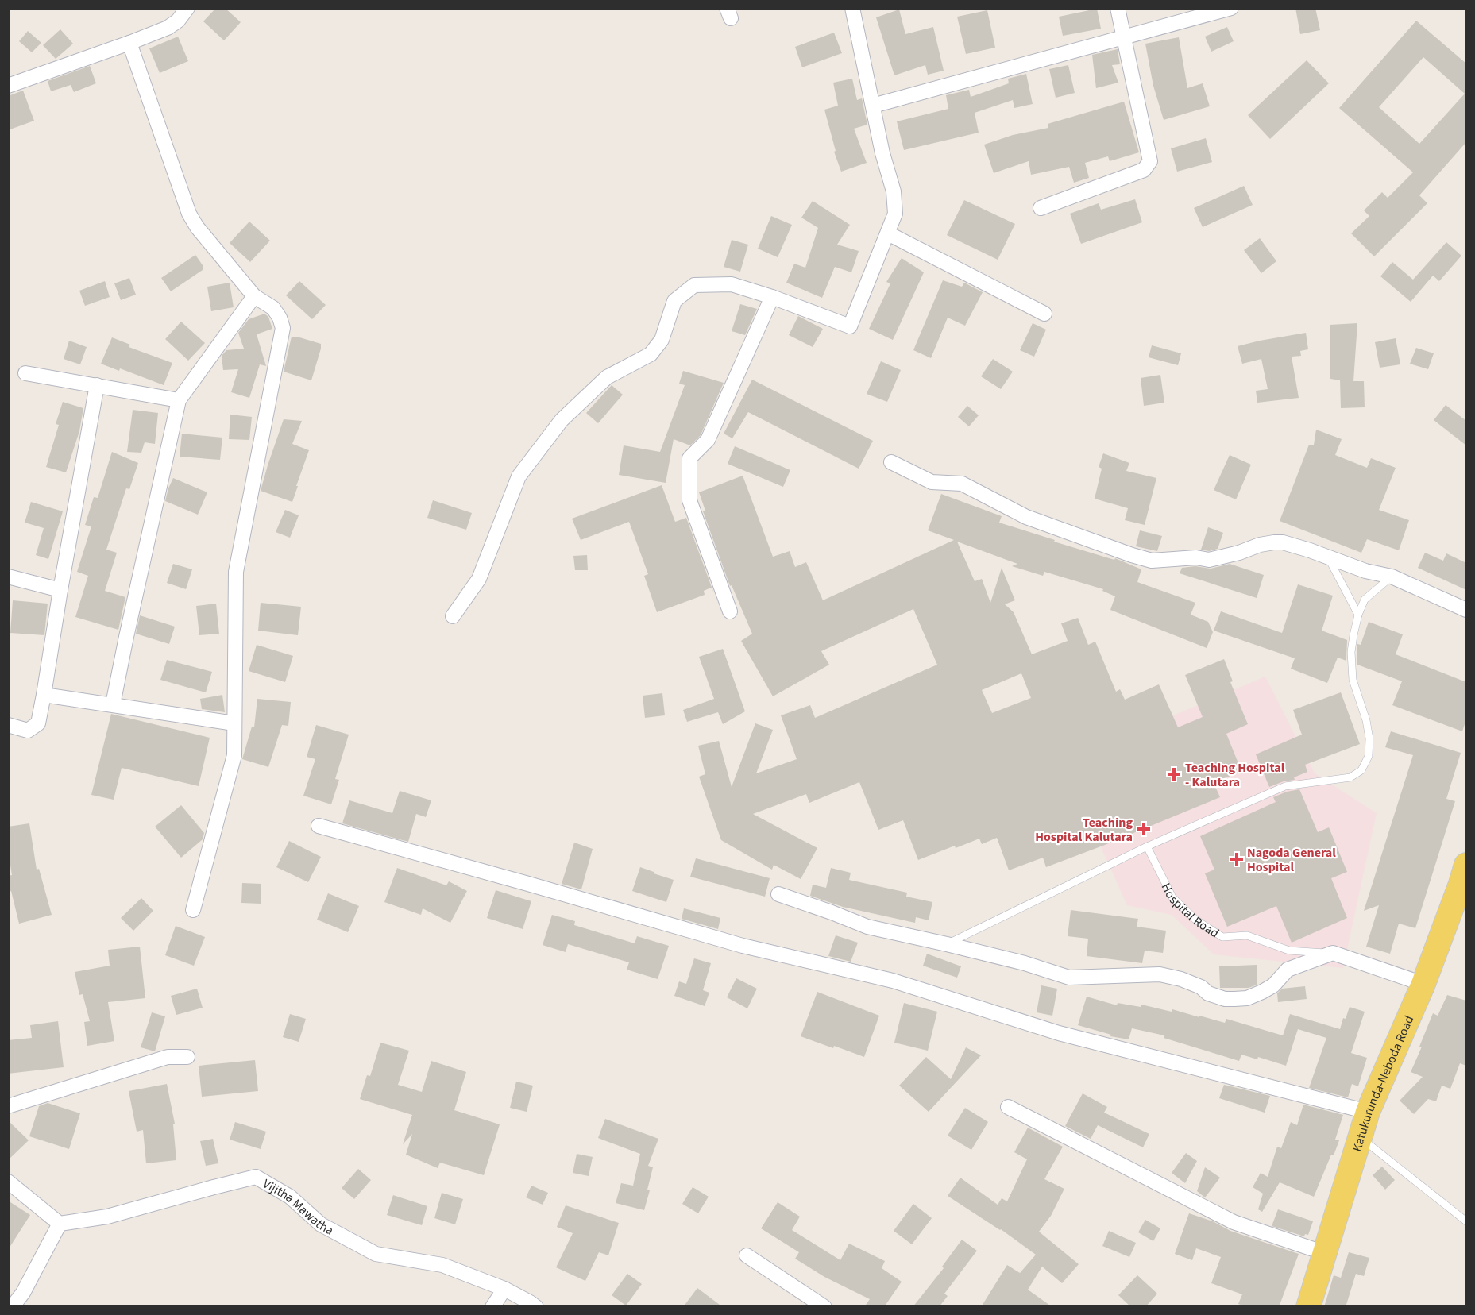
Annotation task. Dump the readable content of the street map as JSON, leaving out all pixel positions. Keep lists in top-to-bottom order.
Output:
{
  "streets": {
    "main road": ["Katukurunda-Neboda Road"],
    "street": ["Hospital Road", "Vijitha Mawatha"]
  },
  "crossings": [
    ["Hospital Road", "Katukurunda-Neboda Road"]
  ],
  "places": {
    "health": ["Teaching Hospital - Kalutara", "Teaching Hospital Kalutara", "Nagoda General Hospital"]
  }
}
